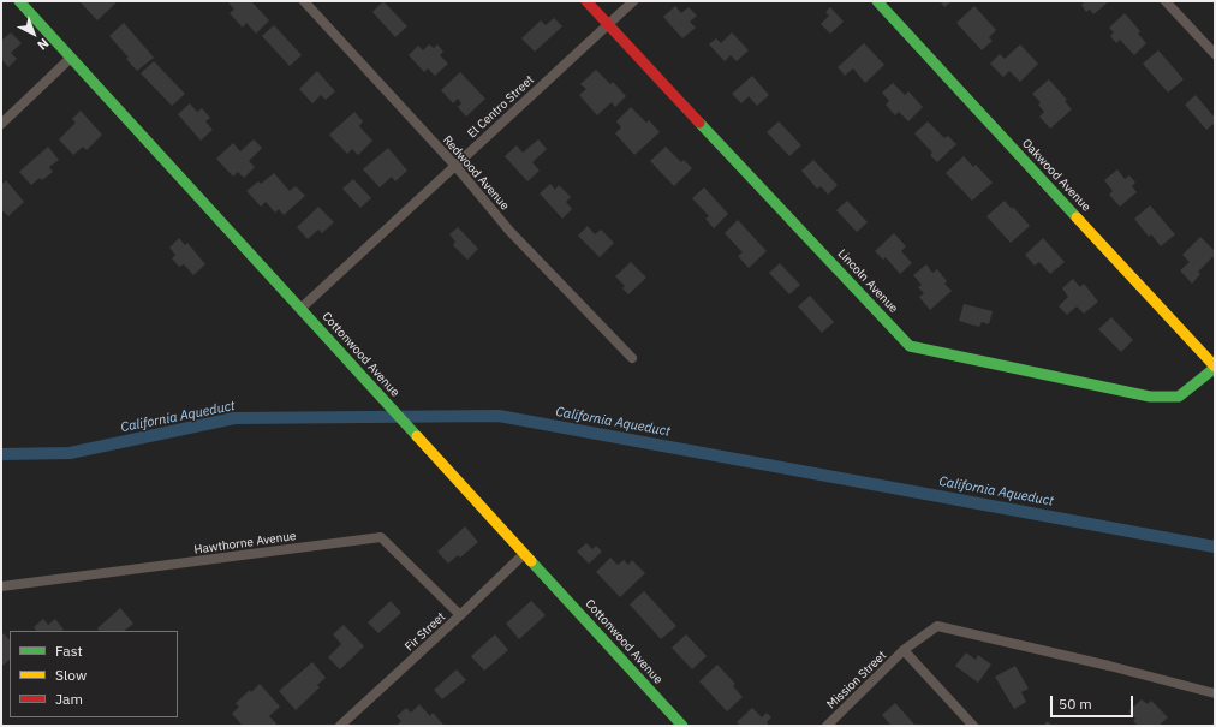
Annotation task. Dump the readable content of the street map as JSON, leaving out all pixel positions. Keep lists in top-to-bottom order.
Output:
{
  "streets": {
    "street": [
      "El Centro Street",
      "Redwood Avenue",
      "Oakwood Avenue",
      "Lincoln Avenue",
      "Cottonwood Avenue",
      "Hawthorne Avenue",
      "Fir Street",
      "Mission Street"
    ]
  },
  "crossings": [
    ["El Centro Street", "Redwood Avenue"],
    ["El Centro Street", "Lincoln Avenue"],
    ["El Centro Street", "Cottonwood Avenue"],
    ["Oakwood Avenue", "Lincoln Avenue"],
    ["Cottonwood Avenue", "Fir Street"],
    ["Hawthorne Avenue", "Fir Street"]
  ],
  "water": ["California Aqueduct"],
  "legend": ["Fast", "Slow", "Jam"],
  "scale_bar": "50 m",
  "north": "bottom right"
}
